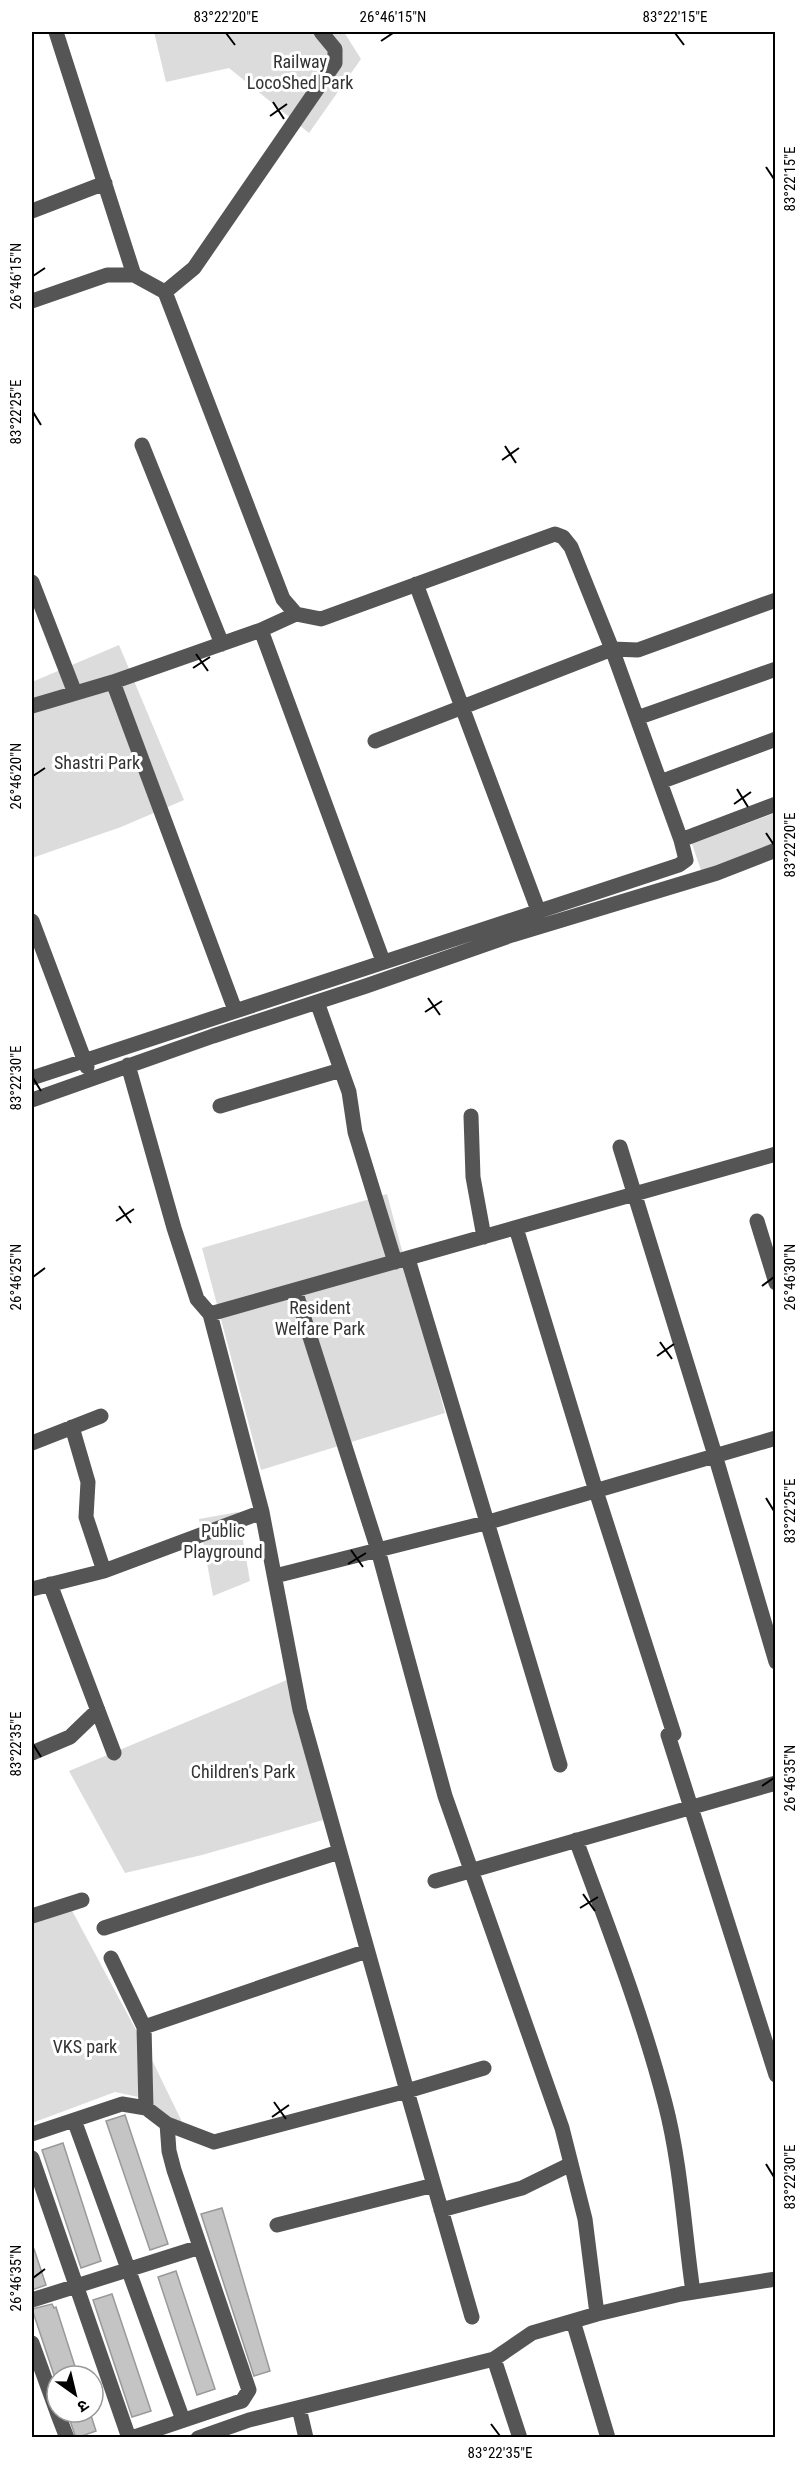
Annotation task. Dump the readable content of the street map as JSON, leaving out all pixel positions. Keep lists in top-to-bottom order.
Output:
{
  "parks": [
    "Railway LocoShed Park",
    "Shastri Park",
    "Resident Welfare Park",
    "Public Playground",
    "Children's Park",
    "VKS park"
  ],
  "north": "bottom right",
  "coordinates": [
    "83°22'20\"E",
    "26°46'15\"N",
    "83°22'15\"E",
    "83°22'25\"E",
    "26°46'20\"N",
    "83°22'30\"E",
    "26°46'25\"N",
    "26°46'30\"N",
    "83°22'35\"E",
    "26°46'35\"N"
  ]
}
